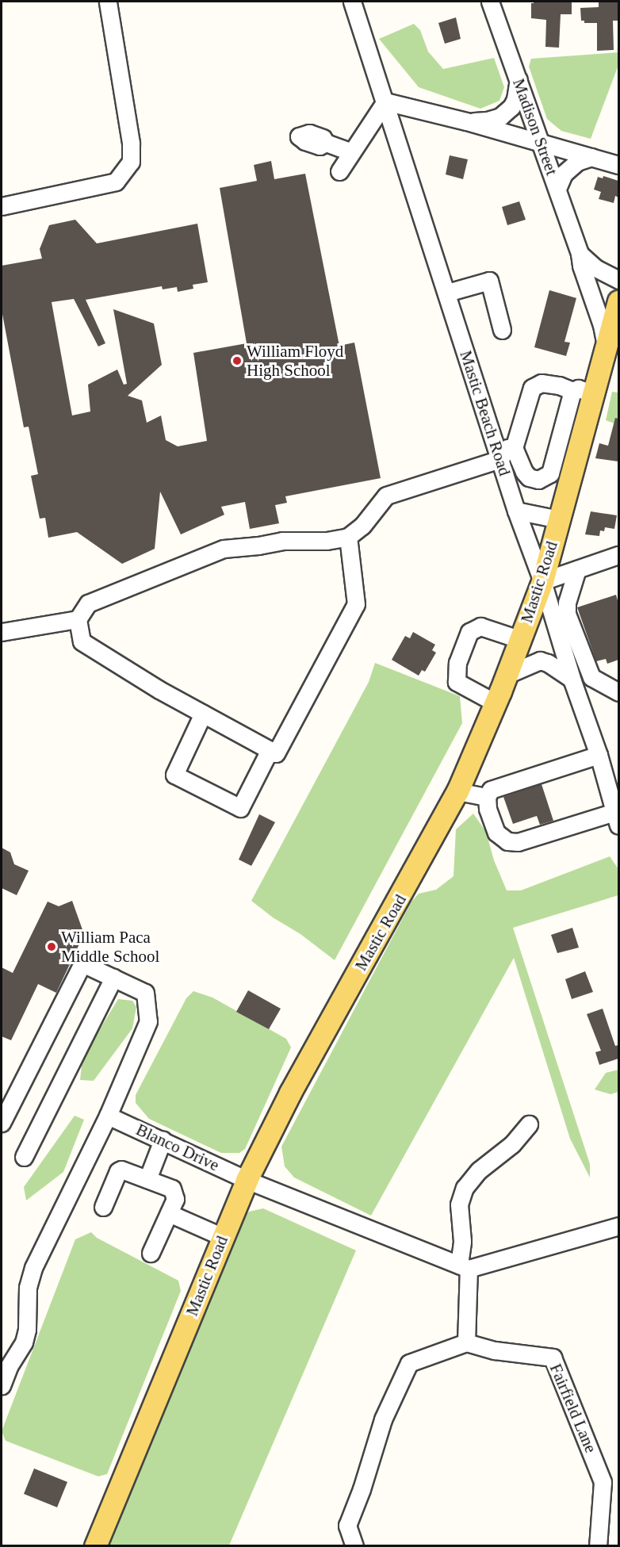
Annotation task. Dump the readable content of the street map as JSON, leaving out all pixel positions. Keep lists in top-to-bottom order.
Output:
{
  "streets": {
    "main road": ["Mastic Road"],
    "street": [
      "Madison Street",
      "Mastic Beach Road",
      "Blanco Drive",
      "Fairfield Lane"
    ]
  },
  "crossings": [
    ["Madison Street", "Mastic Road"],
    ["Mastic Beach Road", "Mastic Road"],
    ["Mastic Road", "Blanco Drive"]
  ],
  "places": ["William Floyd High School", "William Paca Middle School"]
}
